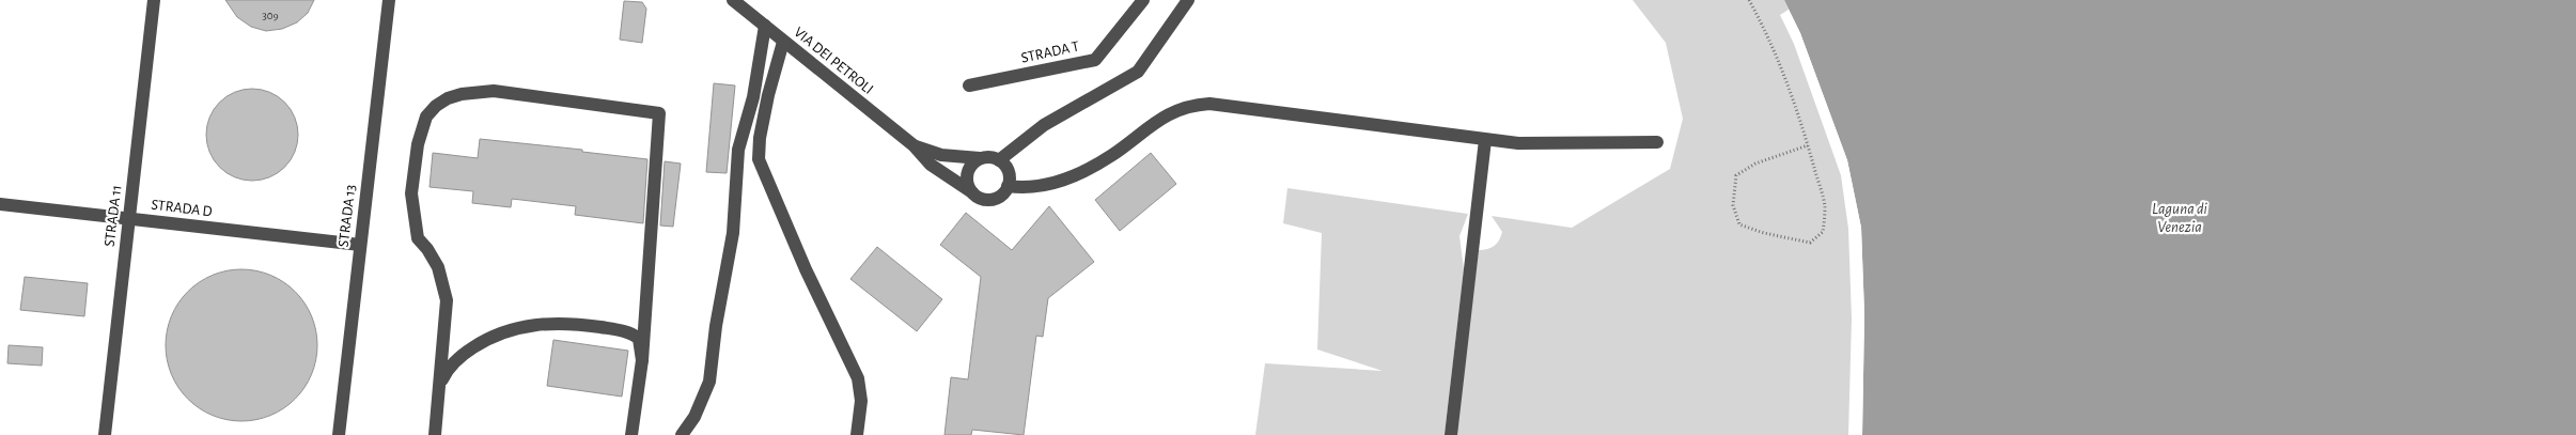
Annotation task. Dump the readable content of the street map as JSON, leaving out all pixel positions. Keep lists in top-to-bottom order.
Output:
{
  "streets": {
    "street": [
      "STRADA T",
      "VIA DEI PETROLI",
      "STRADA D",
      "STRADA 11",
      "STRADA 13"
    ]
  },
  "crossings": [
    ["STRADA D", "STRADA 11"],
    ["STRADA D", "STRADA 13"]
  ],
  "water": ["Laguna di Venezia"],
  "house_numbers": ["309"]
}
